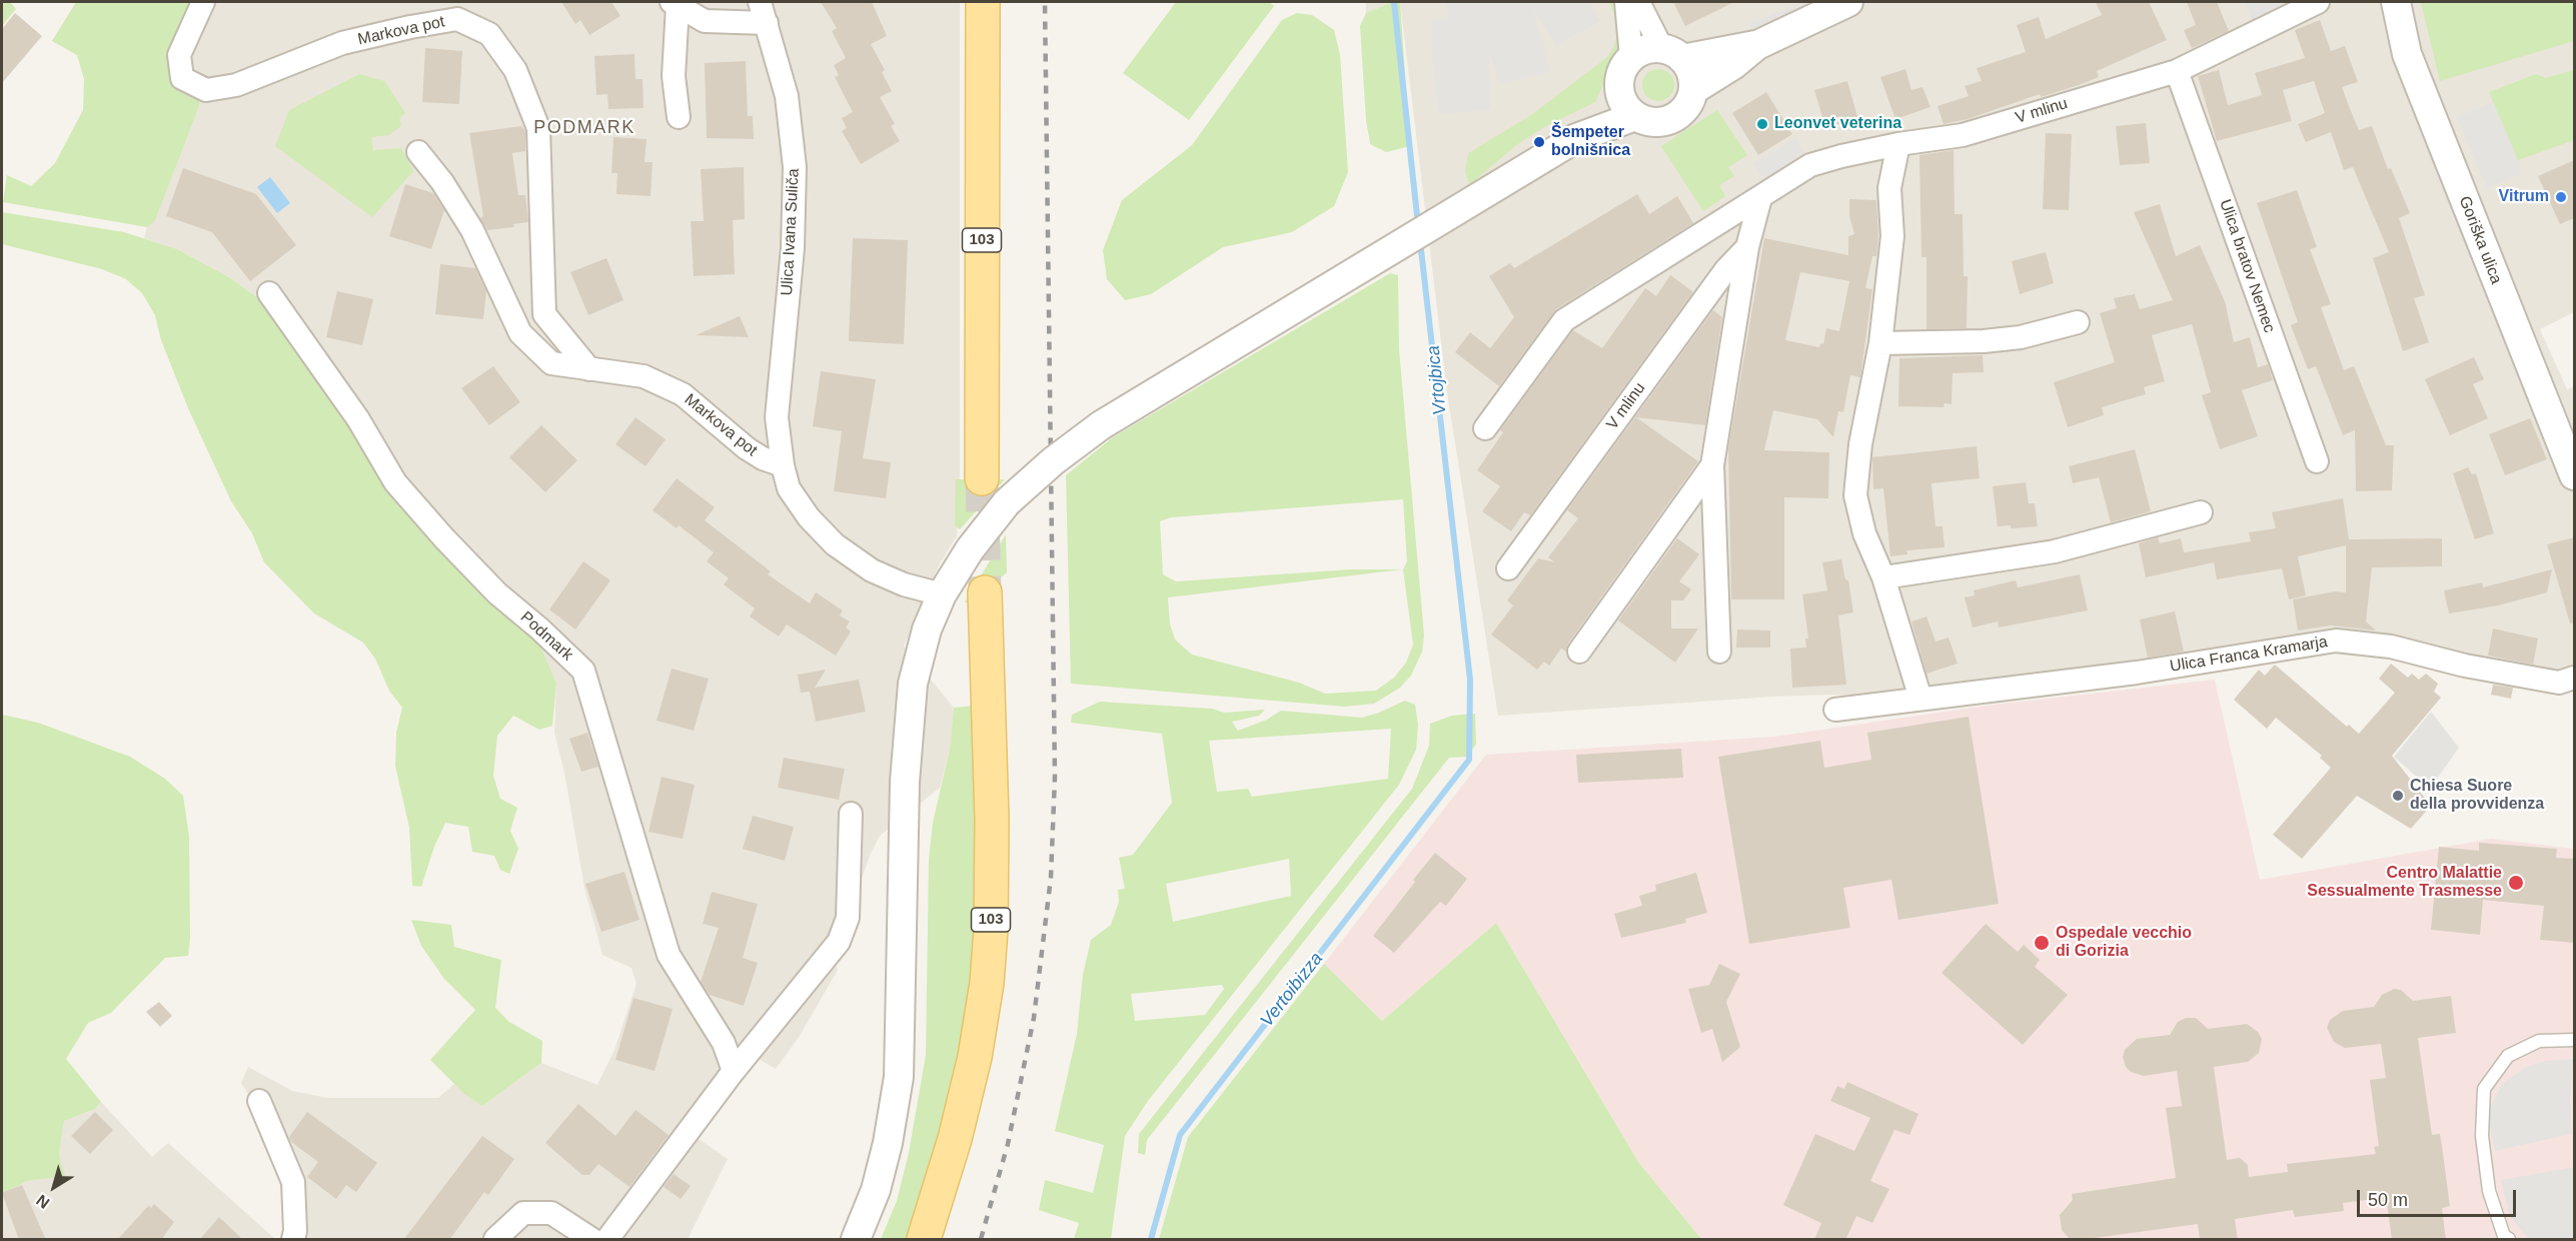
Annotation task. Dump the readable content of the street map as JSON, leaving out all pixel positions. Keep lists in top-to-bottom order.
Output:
{
  "streets": {
    "main road": ["103"],
    "street": [
      "Markova pot",
      "V mlinu",
      "Ulica Ivana Suliča",
      "Goriška ulica",
      "Ulica bratov Nemec",
      "Podmark",
      "Ulica Franca Kramarja"
    ]
  },
  "crossings": [
    ["Markova pot", "Ulica Ivana Suliča"],
    ["V mlinu", "Ulica bratov Nemec"]
  ],
  "districts": ["PODMARK"],
  "water": ["Vrtojbica", "Vertoibizza"],
  "places": [
    "Leonvet veterina",
    "Šempeter bolnišnica",
    "Vitrum",
    "Chiesa Suore della provvidenza",
    "Centro Malattie Sessualmente Trasmesse",
    "Ospedale vecchio di Gorizia"
  ],
  "scale_bar": "50 m",
  "north": "bottom left"
}
